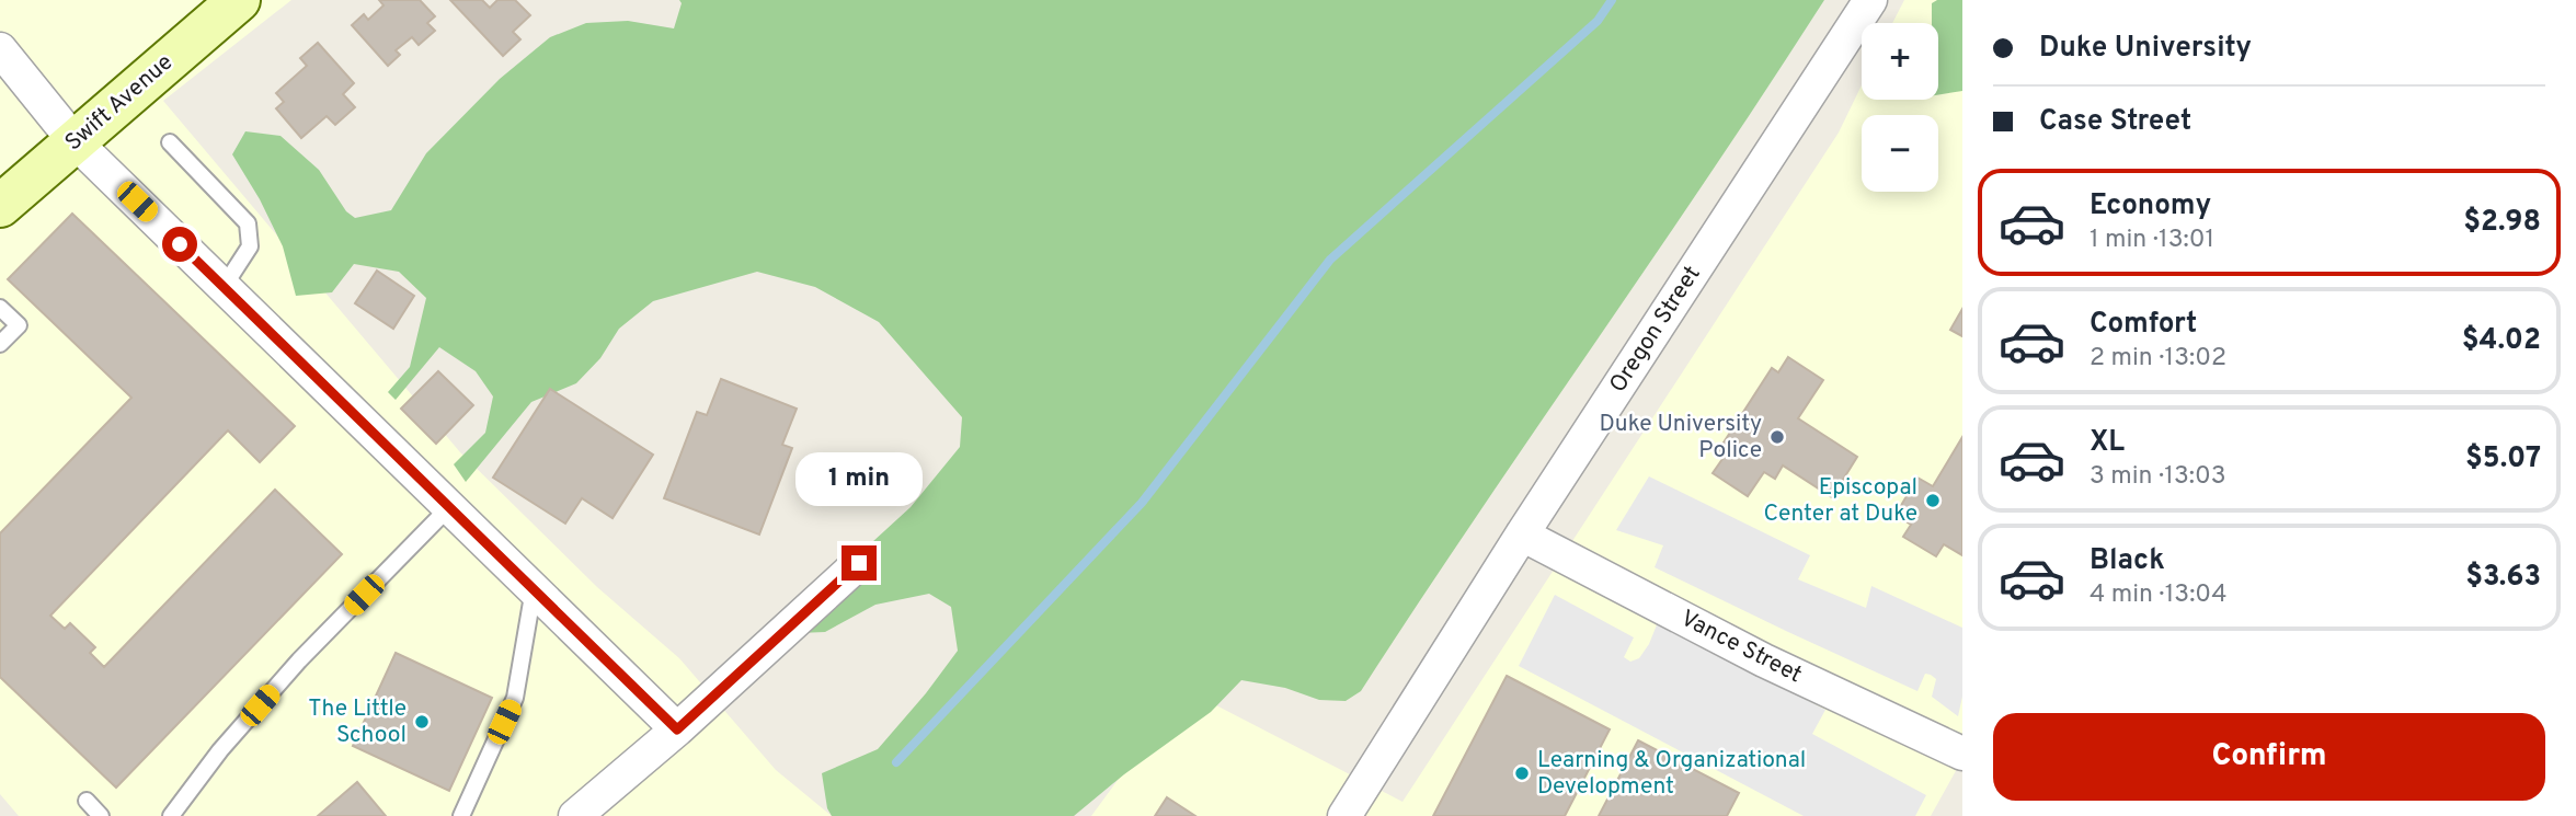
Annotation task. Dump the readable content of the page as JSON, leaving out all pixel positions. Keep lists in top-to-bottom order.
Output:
{
  "streets": {
    "street": ["Swift Avenue", "Oregon Street", "Vance Street"]
  },
  "crossings": [
    ["Oregon Street", "Vance Street"]
  ],
  "places": [
    "Duke University Police",
    "Episcopal Center at Duke",
    "The Little School",
    "Learning & Organizational Development"
  ],
  "page": {
    "banner": ["Duke University", "Case Street"],
    "map_buttons": ["+", "−"],
    "list": [
      {
        "name": "Economy",
        "note": "1 min · 13:01",
        "value": "$2.98"
      },
      {
        "name": "Comfort",
        "note": "2 min · 13:02",
        "value": "$4.02"
      },
      {
        "name": "XL",
        "note": "3 min · 13:03",
        "value": "$5.07"
      },
      {
        "name": "Black",
        "note": "4 min · 13:04",
        "value": "$3.63"
      }
    ],
    "bubble": "1 min",
    "buttons": "Confirm"
  }
}
